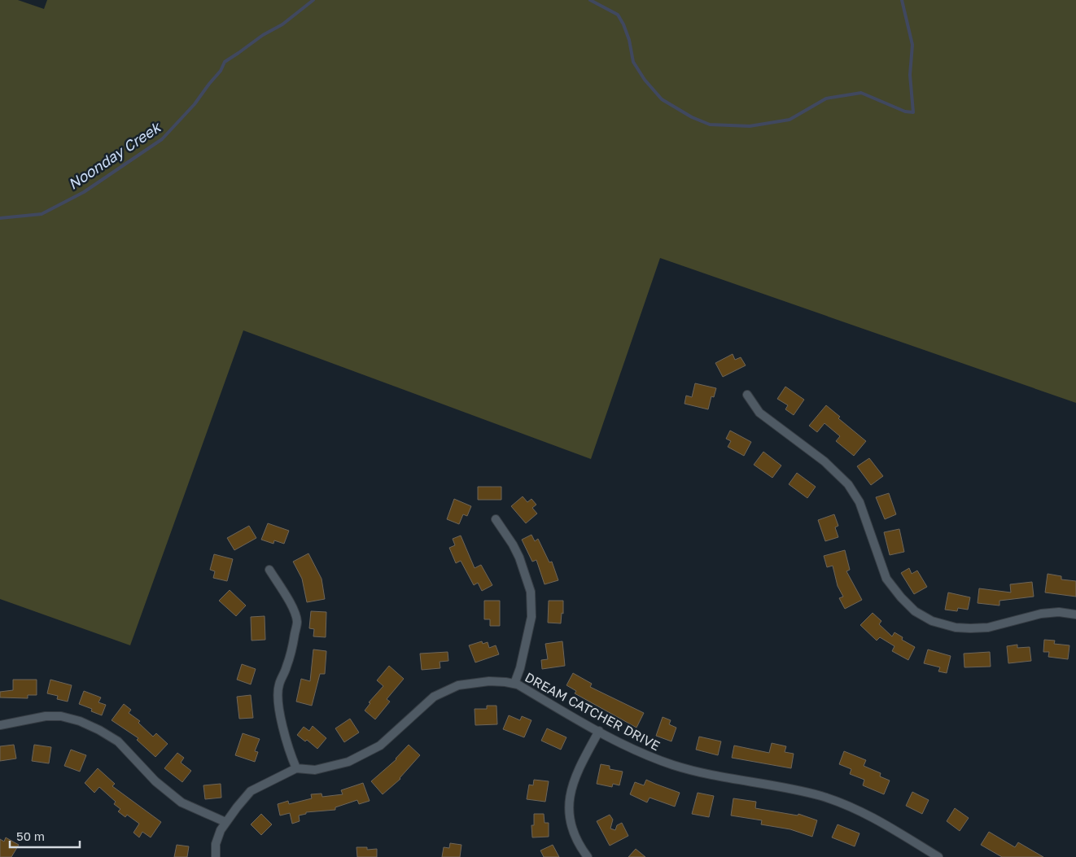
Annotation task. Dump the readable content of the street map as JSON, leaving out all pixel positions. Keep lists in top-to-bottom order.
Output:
{
  "streets": {
    "street": ["DREAM CATCHER DRIVE"]
  },
  "water": ["Noonday Creek"],
  "scale_bar": "50 m"
}
